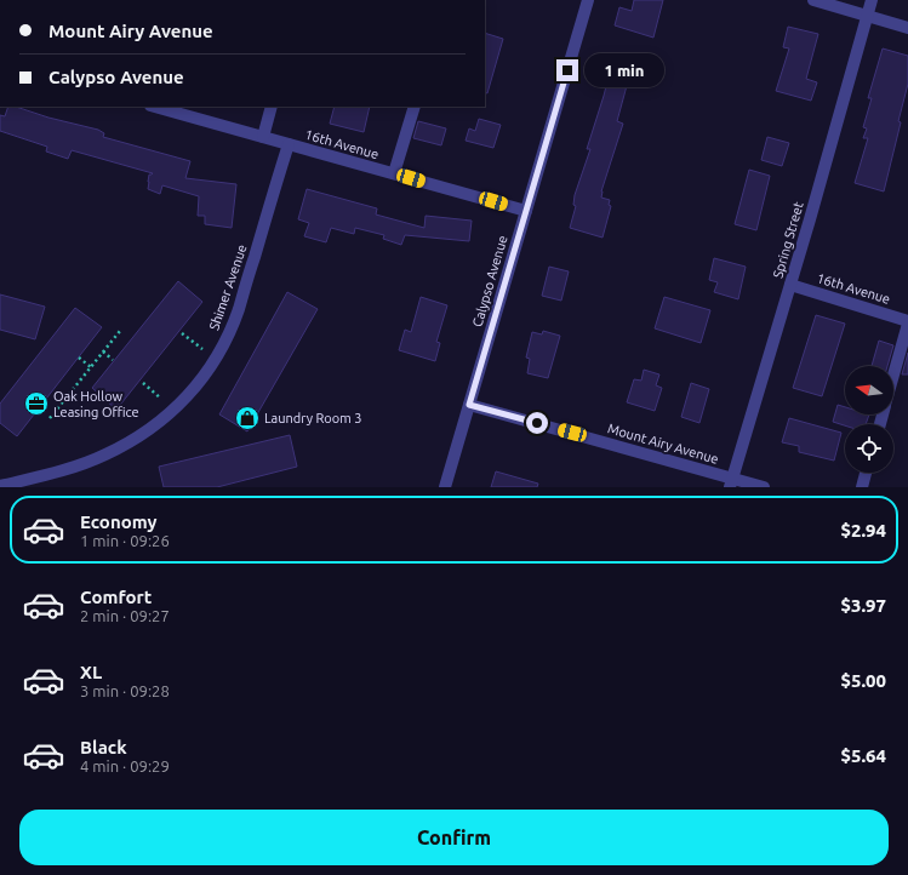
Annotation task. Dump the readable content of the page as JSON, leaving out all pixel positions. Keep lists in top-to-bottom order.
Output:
{
  "streets": {
    "street": [
      "16th Avenue",
      "Spring Street",
      "Calypso Avenue",
      "Shimer Avenue",
      "Mount Airy Avenue"
    ]
  },
  "crossings": [
    ["16th Avenue", "Spring Street"],
    ["16th Avenue", "Calypso Avenue"],
    ["16th Avenue", "Shimer Avenue"],
    ["Spring Street", "Mount Airy Avenue"],
    ["Calypso Avenue", "Mount Airy Avenue"]
  ],
  "places": {
    "office": ["Oak Hollow Leasing Office"],
    "shop": ["Laundry Room 3"]
  },
  "north": "left",
  "page": {
    "banner": ["Mount Airy Avenue", "Calypso Avenue"],
    "bubble": "1 min",
    "list": [
      {
        "name": "Economy",
        "note": "1 min · 09:26",
        "value": "$2.94"
      },
      {
        "name": "Comfort",
        "note": "2 min · 09:27",
        "value": "$3.97"
      },
      {
        "name": "XL",
        "note": "3 min · 09:28",
        "value": "$5.00"
      },
      {
        "name": "Black",
        "note": "4 min · 09:29",
        "value": "$5.64"
      }
    ],
    "buttons": "Confirm"
  }
}
